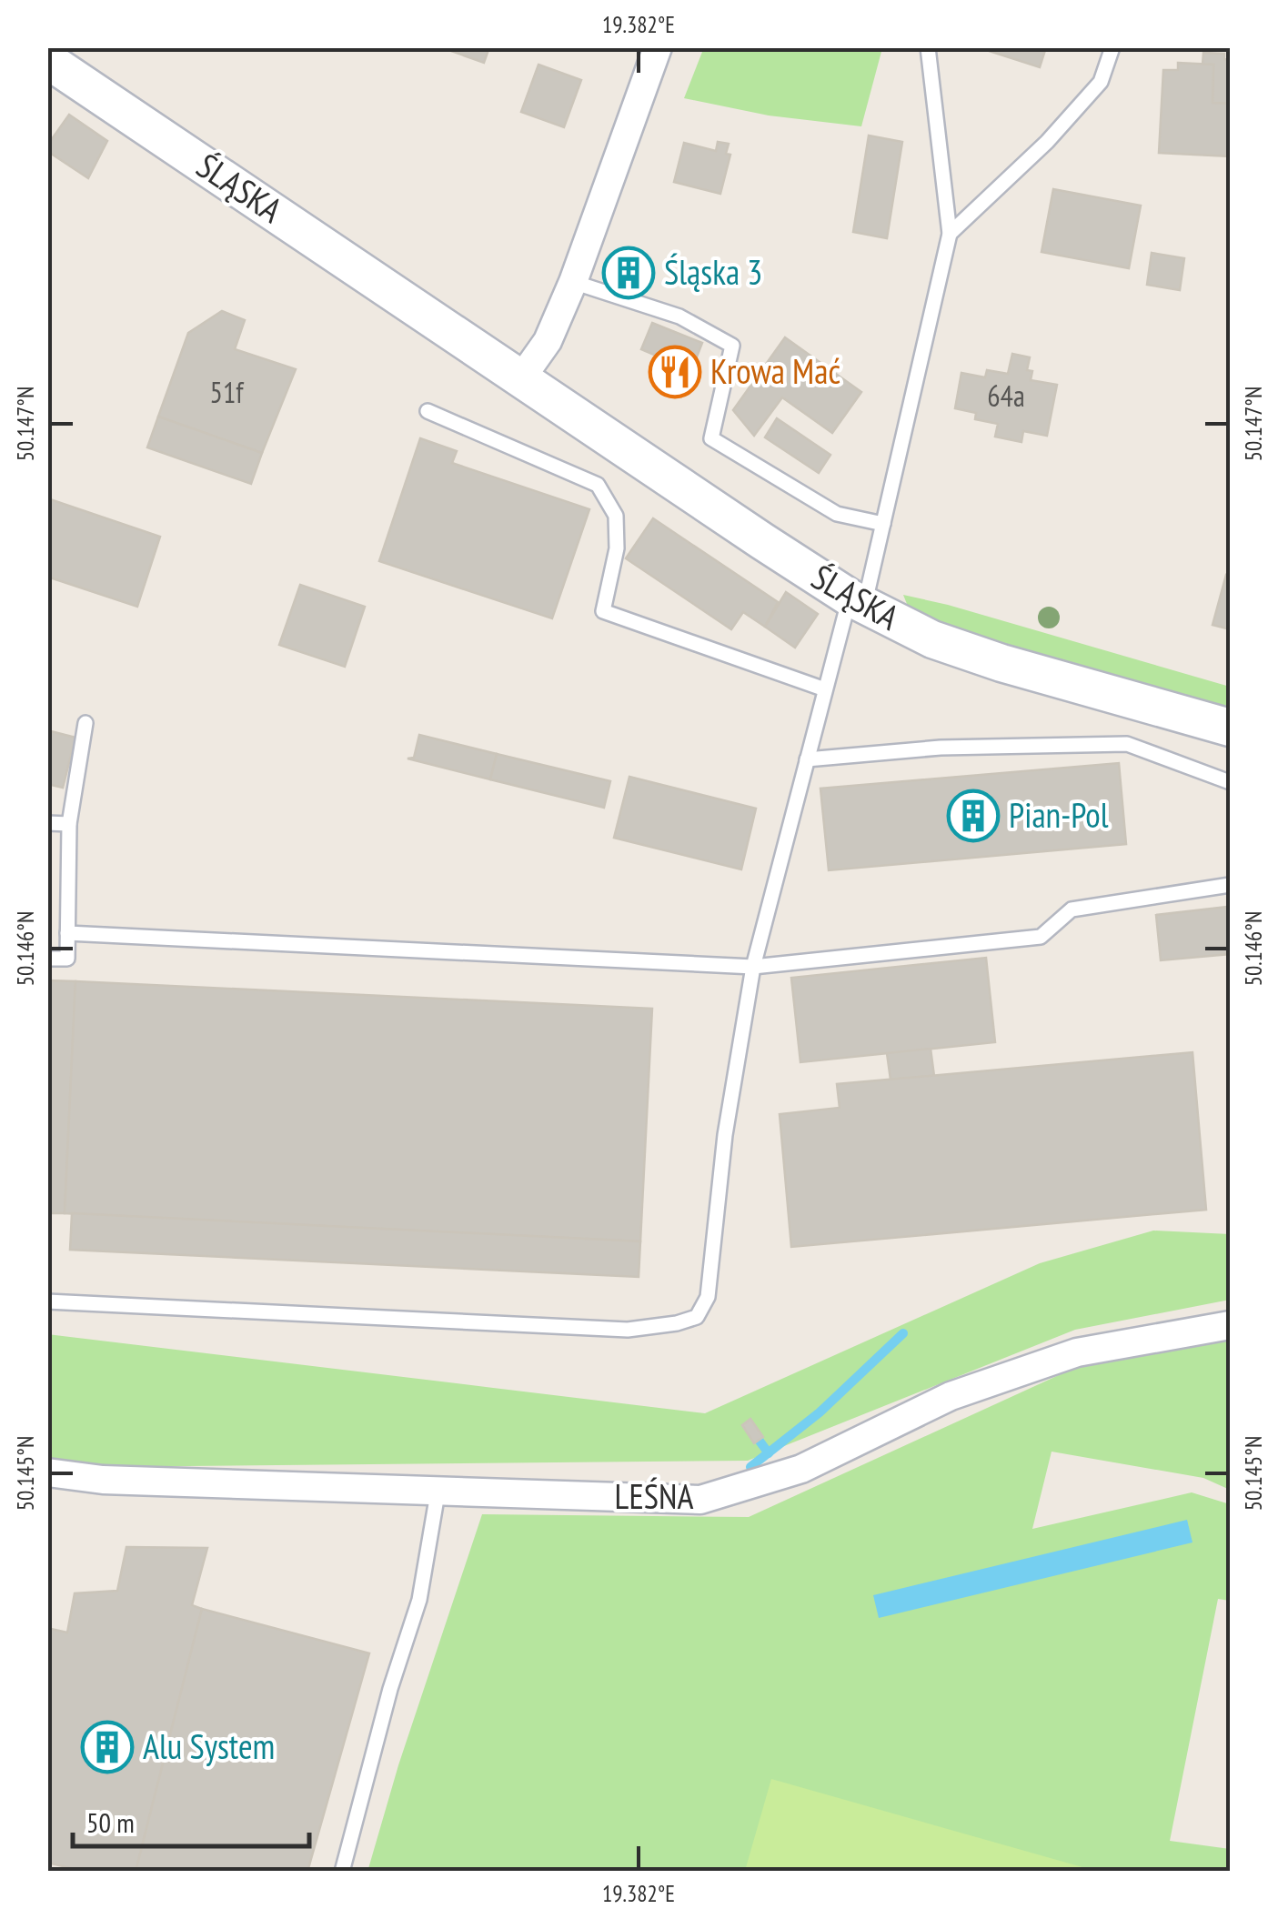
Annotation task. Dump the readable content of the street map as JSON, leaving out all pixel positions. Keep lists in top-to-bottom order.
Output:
{
  "streets": {
    "main road": ["ŚLĄSKA"],
    "street": ["LEŚNA"]
  },
  "places": {
    "building": ["Śląska 3", "Pian-Pol", "Alu System"],
    "restaurant": ["Krowa Mać"]
  },
  "house_numbers": ["51f", "64a"],
  "scale_bar": "50 m",
  "coordinates": [
    "19.382°E",
    "50.147°N",
    "50.146°N",
    "50.145°N"
  ]
}
